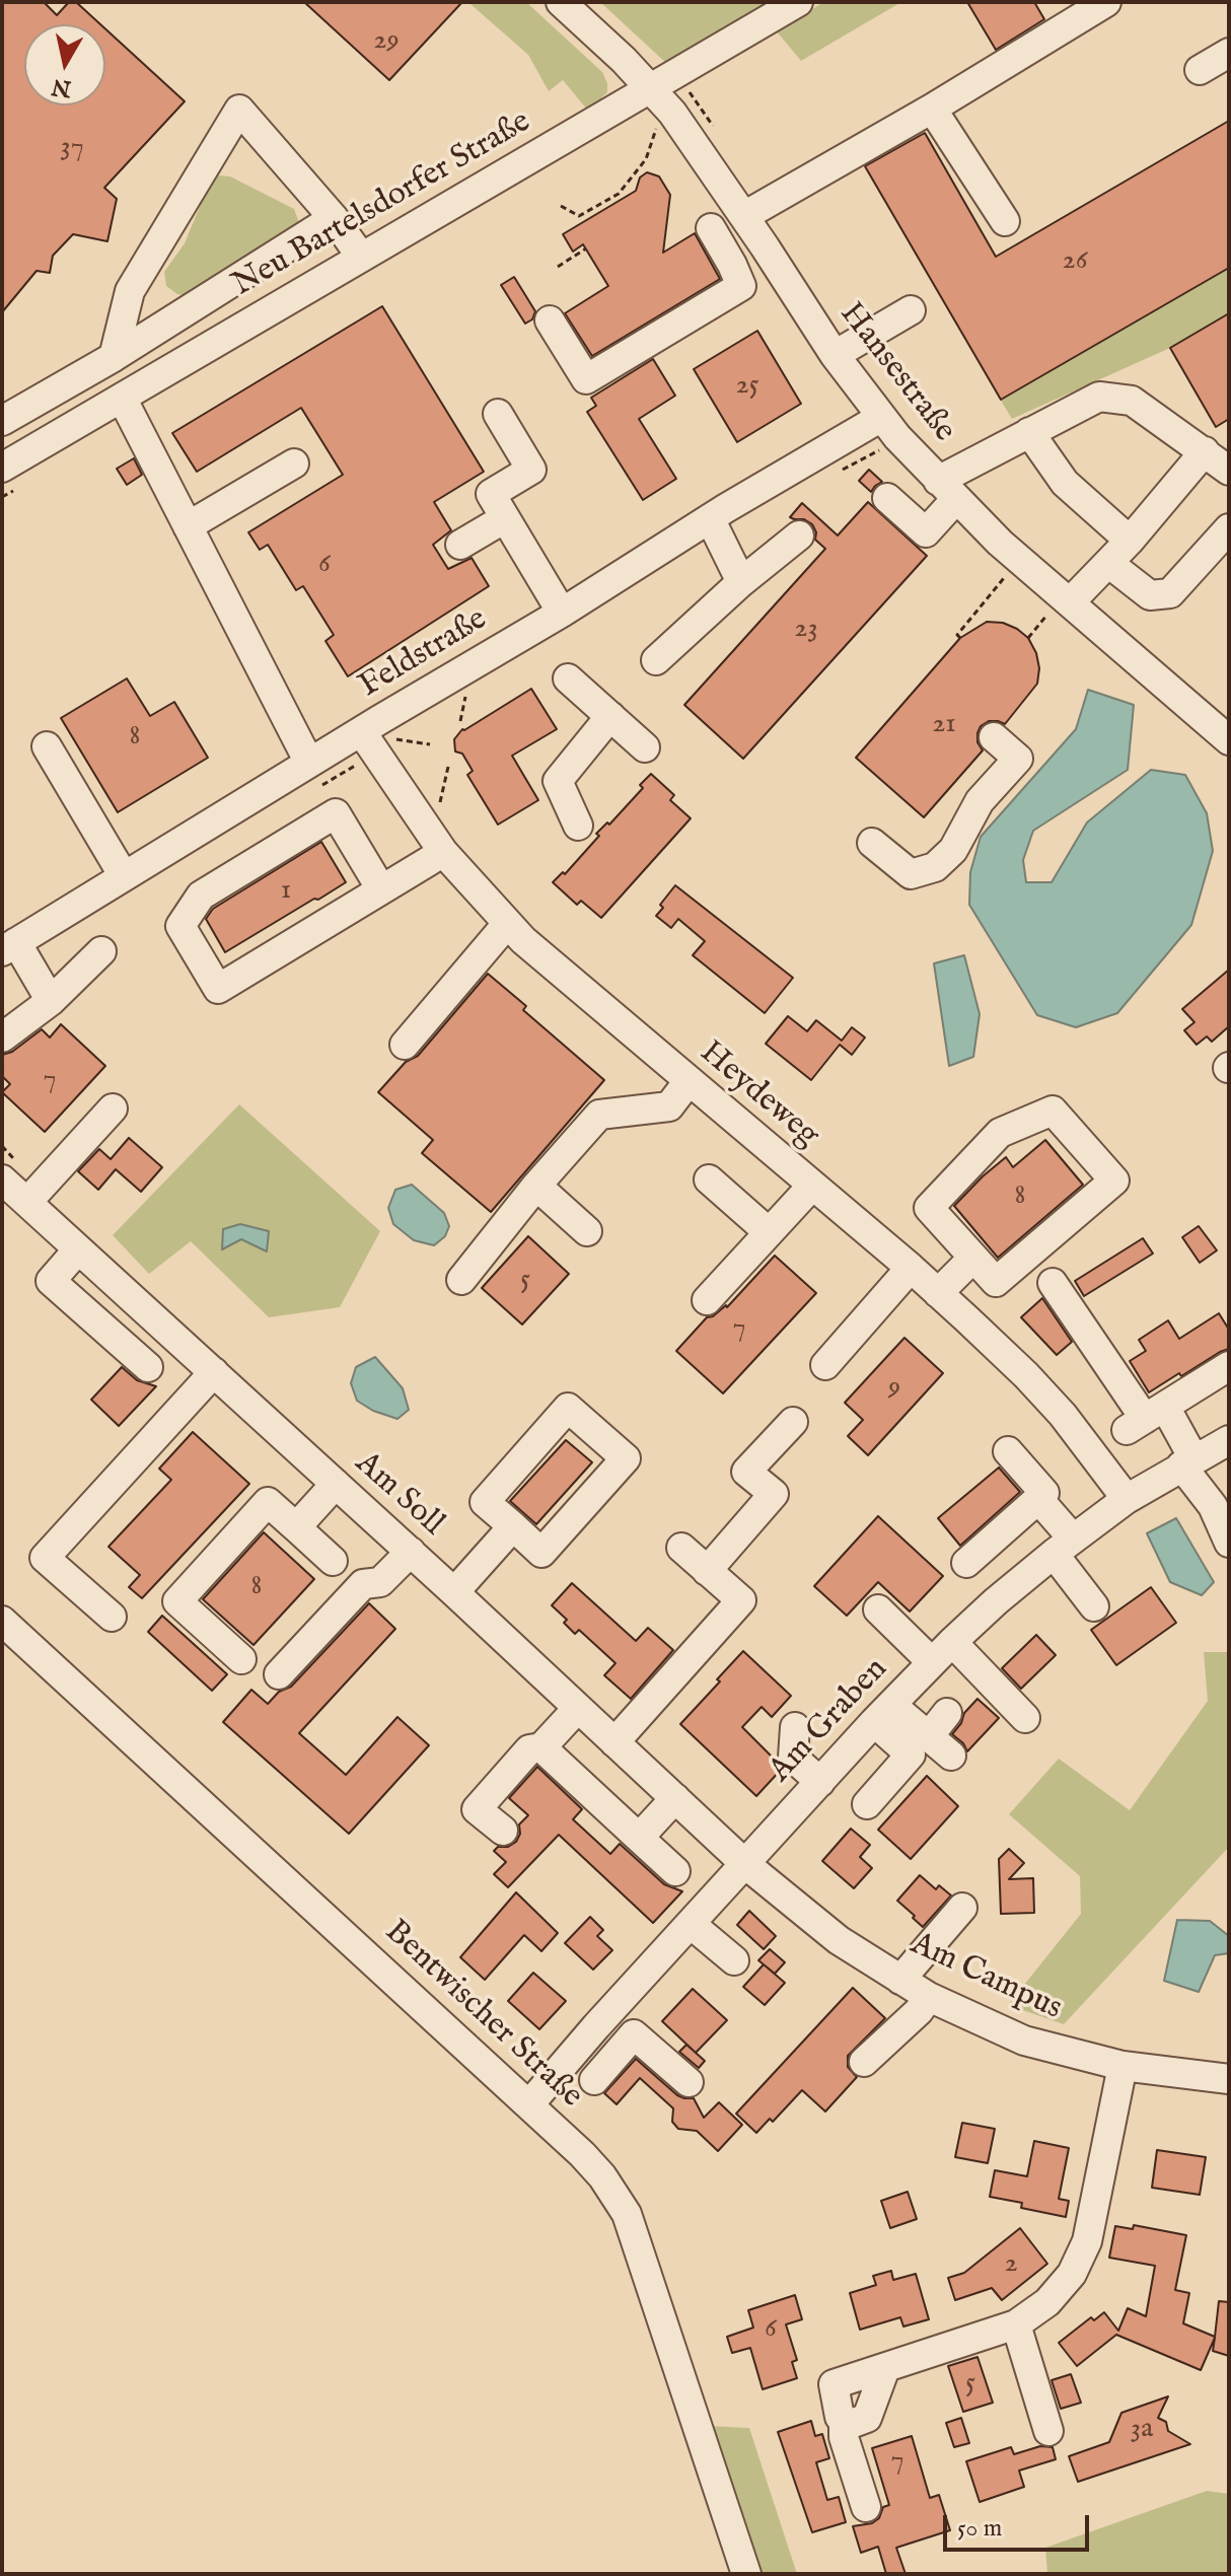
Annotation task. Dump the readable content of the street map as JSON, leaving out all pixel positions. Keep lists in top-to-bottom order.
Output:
{
  "streets": {
    "street": [
      "Neu Bartelsdorfer Straße",
      "Hansestraße",
      "Feldstraße",
      "Heydeweg",
      "Am Soll",
      "Am Graben",
      "Am Campus",
      "Bentwischer Straße"
    ]
  },
  "crossings": [
    ["Neu Bartelsdorfer Straße", "Hansestraße"],
    ["Hansestraße", "Feldstraße"],
    ["Feldstraße", "Heydeweg"],
    ["Heydeweg", "Am Graben"],
    ["Am Soll", "Am Graben"],
    ["Am Soll", "Am Campus"],
    ["Am Graben", "Am Campus"],
    ["Am Graben", "Bentwischer Straße"]
  ],
  "house_numbers": [
    "29",
    "37",
    "26",
    "25",
    "6",
    "23",
    "21",
    "8",
    "1",
    "7",
    "8",
    "5",
    "7",
    "9",
    "8",
    "2",
    "6",
    "5",
    "3a",
    "7"
  ],
  "scale_bar": "50 m",
  "north": "bottom"
}
